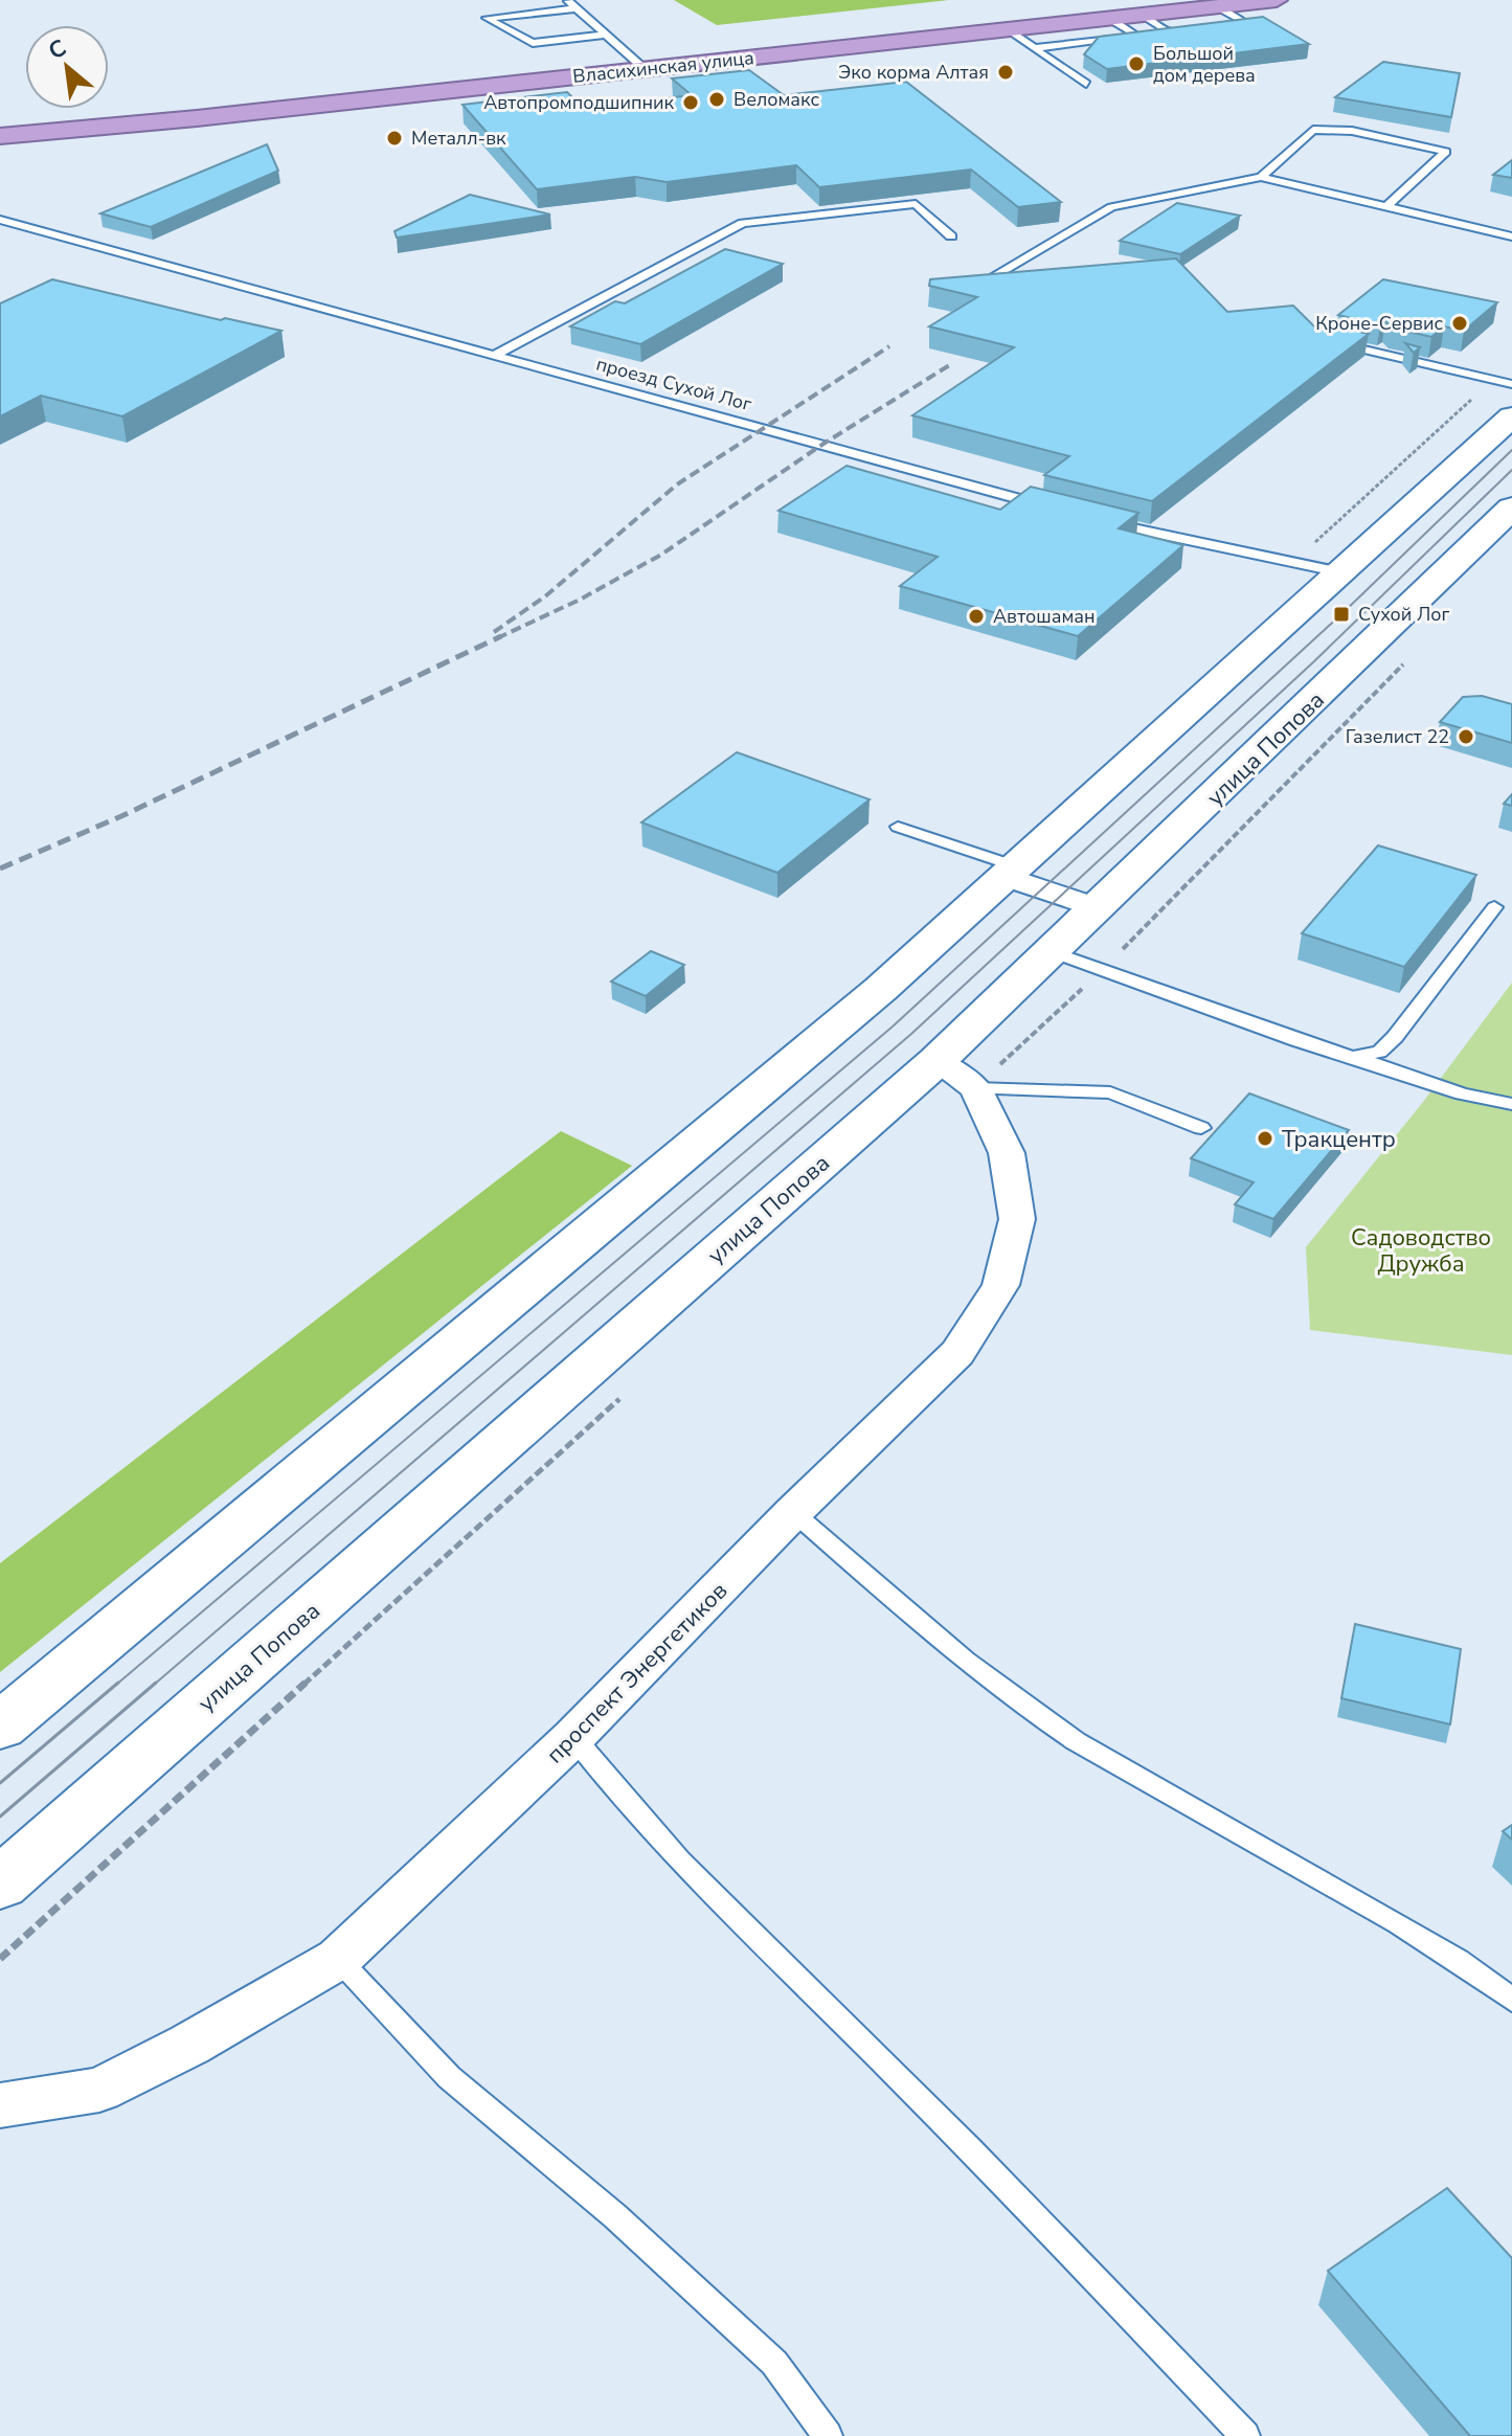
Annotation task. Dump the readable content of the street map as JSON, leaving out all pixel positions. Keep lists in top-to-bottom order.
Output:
{
  "streets": {
    "highway": ["Власихинская улица"],
    "main road": ["улица Попова"],
    "street": ["проспект Энергетиков"],
    "lane": ["проезд Сухой Лог"]
  },
  "crossings": [
    ["улица Попова", "проспект Энергетиков"]
  ],
  "parks": ["Садоводство Дружба"],
  "places": {
    "other": [
      "Большой дом дерева",
      "Эко корма Алтая",
      "Веломакс",
      "Автопромподшипник",
      "Металл-вк",
      "Кроне-Сервис",
      "Автошаман",
      "Газелист 22",
      "Тракцентр"
    ],
    "transit": ["Сухой Лог"]
  },
  "north": "top left"
}
